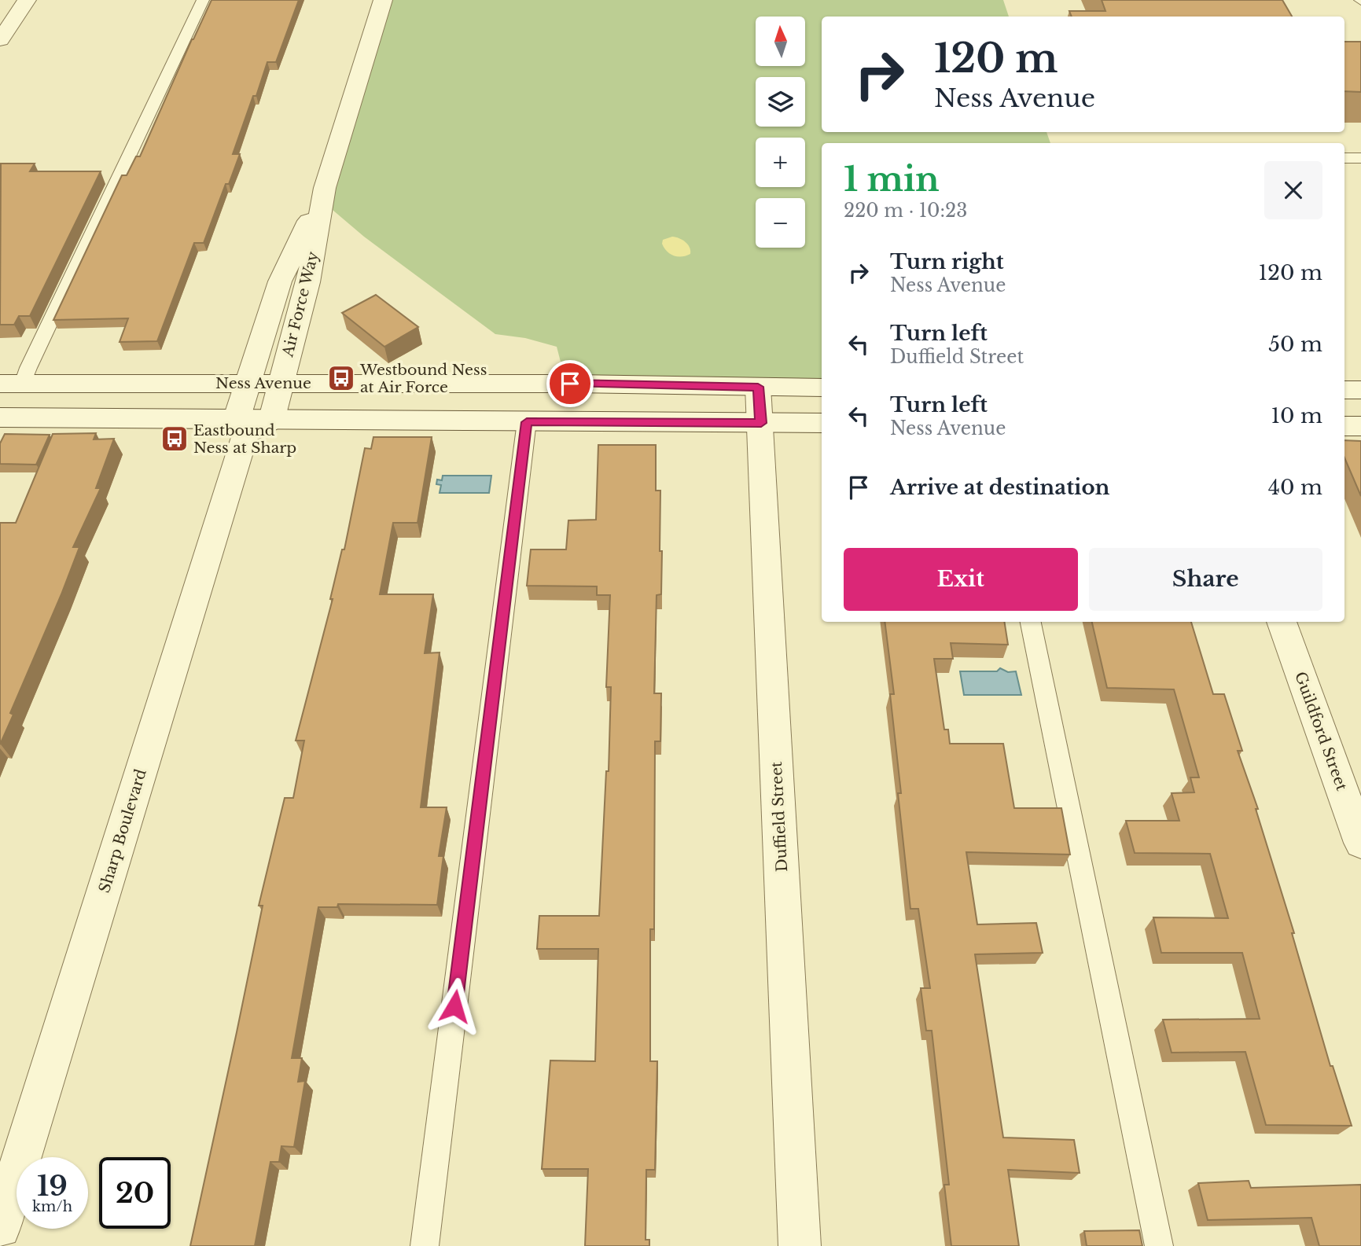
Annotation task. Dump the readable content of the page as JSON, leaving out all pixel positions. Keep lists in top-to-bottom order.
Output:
{
  "streets": {
    "street": [
      "Air Force Way",
      "Ness Avenue",
      "Guildford Street",
      "Duffield Street",
      "Sharp Boulevard"
    ]
  },
  "crossings": [
    ["Air Force Way", "Ness Avenue"],
    ["Air Force Way", "Sharp Boulevard"],
    ["Ness Avenue", "Duffield Street"]
  ],
  "places": {
    "bus stop": ["Westbound Ness at Air Force", "Eastbound Ness at Sharp"]
  },
  "north": "top",
  "page": {
    "map_buttons": ["+", "−"],
    "turn": ["120 m", "Ness Avenue"],
    "heading": ["1 min", "220 m · 10:23"],
    "list": [
      {
        "name": "Turn right",
        "note": "Ness Avenue",
        "value": "120 m"
      },
      {
        "name": "Turn left",
        "note": "Duffield Street",
        "value": "50 m"
      },
      {
        "name": "Turn left",
        "note": "Ness Avenue",
        "value": "10 m"
      },
      {
        "name": "Arrive at destination",
        "value": "40 m"
      }
    ],
    "buttons": ["Exit", "Share"],
    "speed": "19 km/h",
    "limit": "20"
  }
}
